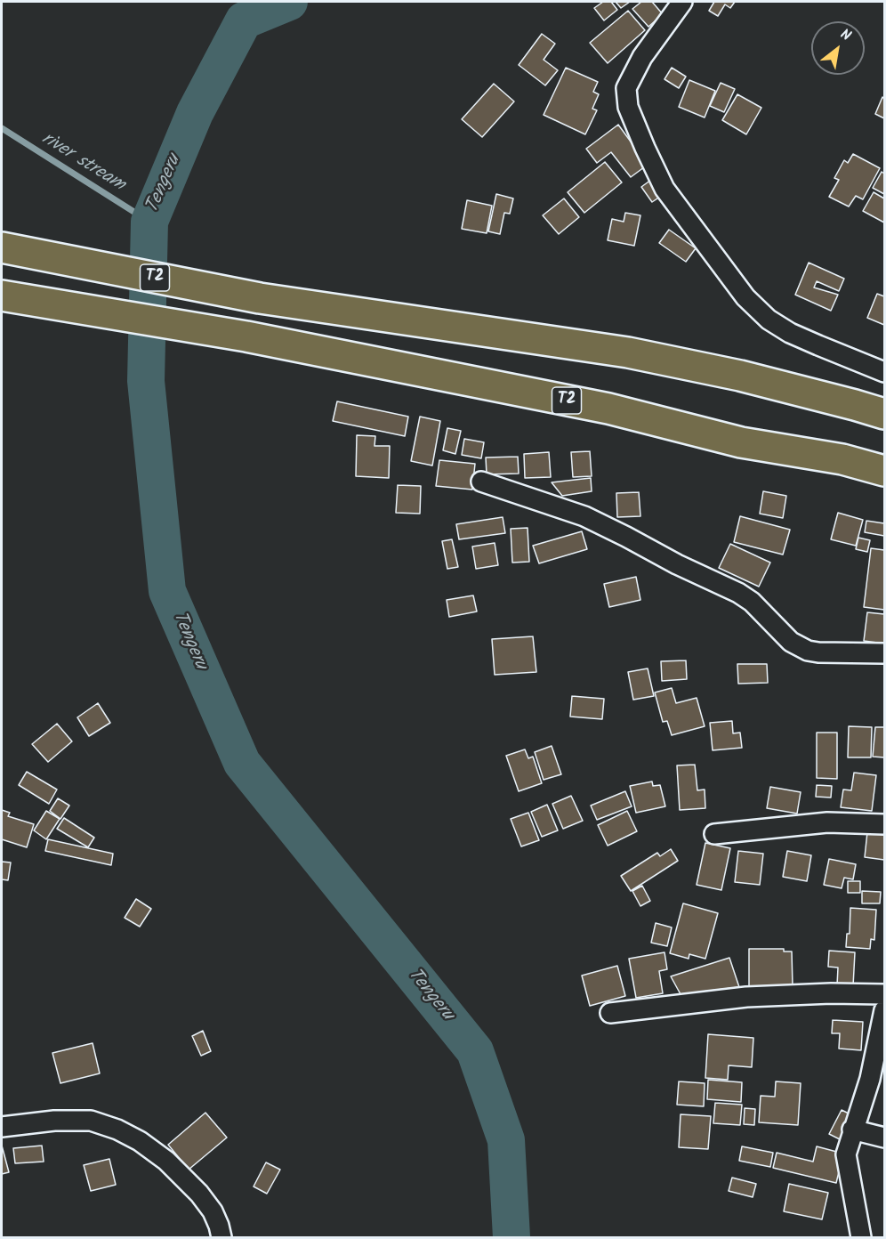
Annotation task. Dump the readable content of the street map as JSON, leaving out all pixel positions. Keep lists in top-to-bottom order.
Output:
{
  "streets": {
    "highway": ["T2"]
  },
  "water": ["river stream", "Tengeru"],
  "north": "top right"
}
